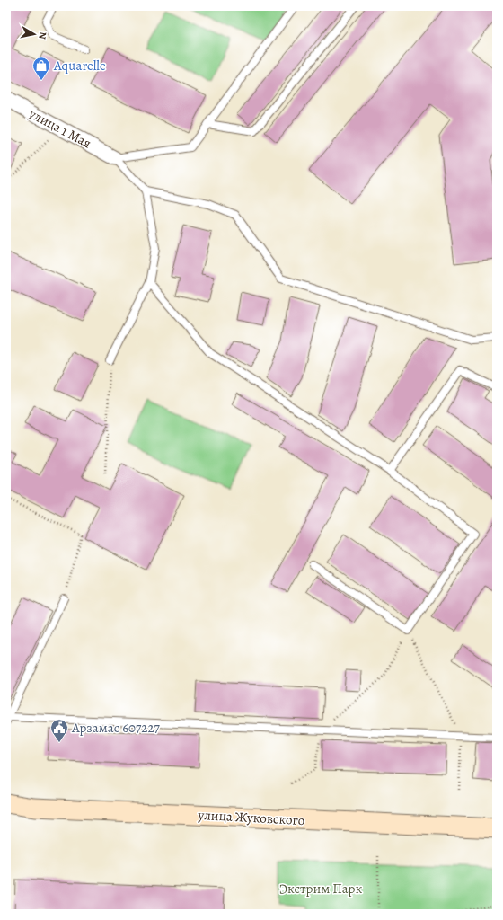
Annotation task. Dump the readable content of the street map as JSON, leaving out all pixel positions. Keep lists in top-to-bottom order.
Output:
{
  "streets": {
    "street": ["улица 1 Мая", "улица Жуковского"]
  },
  "parks": ["Экстрим Парк"],
  "places": {
    "shop": ["Aquarelle"],
    "public building": ["Арзамас 607227"]
  },
  "north": "right"
}
